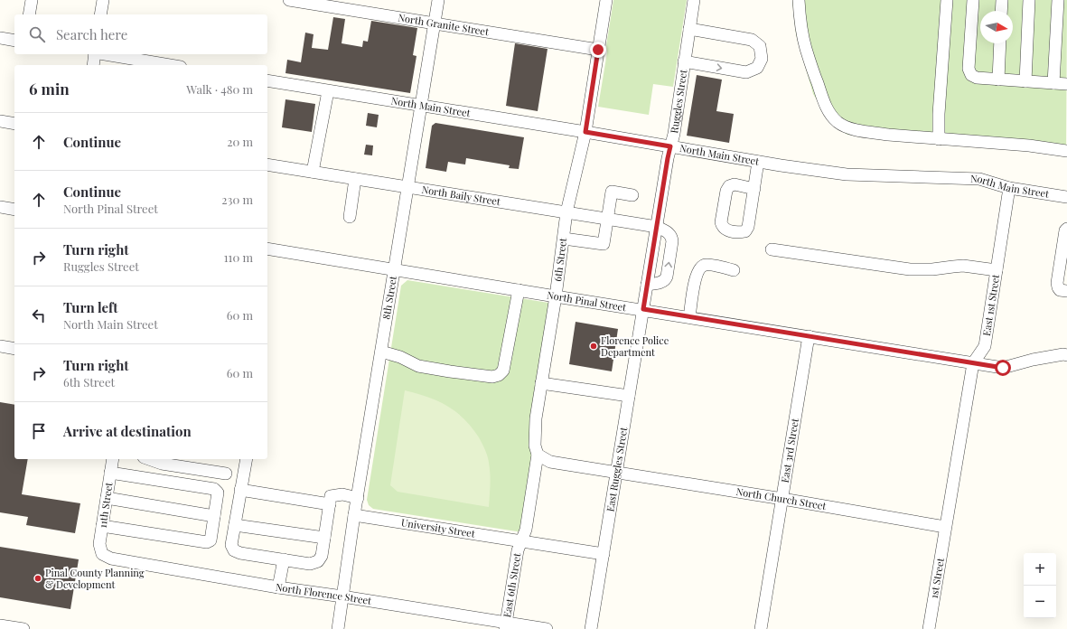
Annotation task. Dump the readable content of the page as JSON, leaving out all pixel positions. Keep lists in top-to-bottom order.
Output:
{
  "streets": {
    "street": [
      "North Granite Street",
      "Ruggles Street",
      "North Main Street",
      "North Baily Street",
      "6th Street",
      "8th Street",
      "North Pinal Street",
      "East 1st Street",
      "East 3rd Street",
      "East Ruggles Street",
      "North Church Street",
      "11th Street",
      "University Street",
      "1st Street",
      "East 6th Street",
      "North Florence Street"
    ]
  },
  "crossings": [
    ["North Granite Street", "6th Street"],
    ["North Granite Street", "8th Street"],
    ["Ruggles Street", "North Main Street"],
    ["Ruggles Street", "North Baily Street"],
    ["Ruggles Street", "North Pinal Street"],
    ["Ruggles Street", "East Ruggles Street"],
    ["North Main Street", "6th Street"],
    ["North Main Street", "8th Street"],
    ["North Main Street", "East 1st Street"],
    ["North Baily Street", "6th Street"],
    ["North Baily Street", "8th Street"],
    ["6th Street", "North Pinal Street"],
    ["6th Street", "North Church Street"],
    ["6th Street", "University Street"],
    ["6th Street", "East 6th Street"],
    ["8th Street", "North Pinal Street"],
    ["8th Street", "University Street"],
    ["8th Street", "North Florence Street"],
    ["North Pinal Street", "East 1st Street"],
    ["North Pinal Street", "East 3rd Street"],
    ["North Pinal Street", "East Ruggles Street"],
    ["East 1st Street", "North Church Street"],
    ["East 1st Street", "1st Street"],
    ["East 3rd Street", "North Church Street"],
    ["East Ruggles Street", "North Church Street"],
    ["East Ruggles Street", "University Street"],
    ["North Church Street", "1st Street"],
    ["11th Street", "North Florence Street"],
    ["University Street", "East 6th Street"],
    ["East 6th Street", "North Florence Street"]
  ],
  "places": ["Florence Police Department", "Pinal County Planning & Development"],
  "north": "right",
  "page": {
    "search": "Search here",
    "heading": ["6 min", "Walk · 480 m"],
    "list": [
      ["Continue", "20 m"],
      ["Continue", "North Pinal Street", "230 m"],
      ["Turn right", "Ruggles Street", "110 m"],
      ["Turn left", "North Main Street", "60 m"],
      ["Turn right", "6th Street", "60 m"],
      "Arrive at destination"
    ],
    "map_buttons": ["+", "−"]
  }
}
